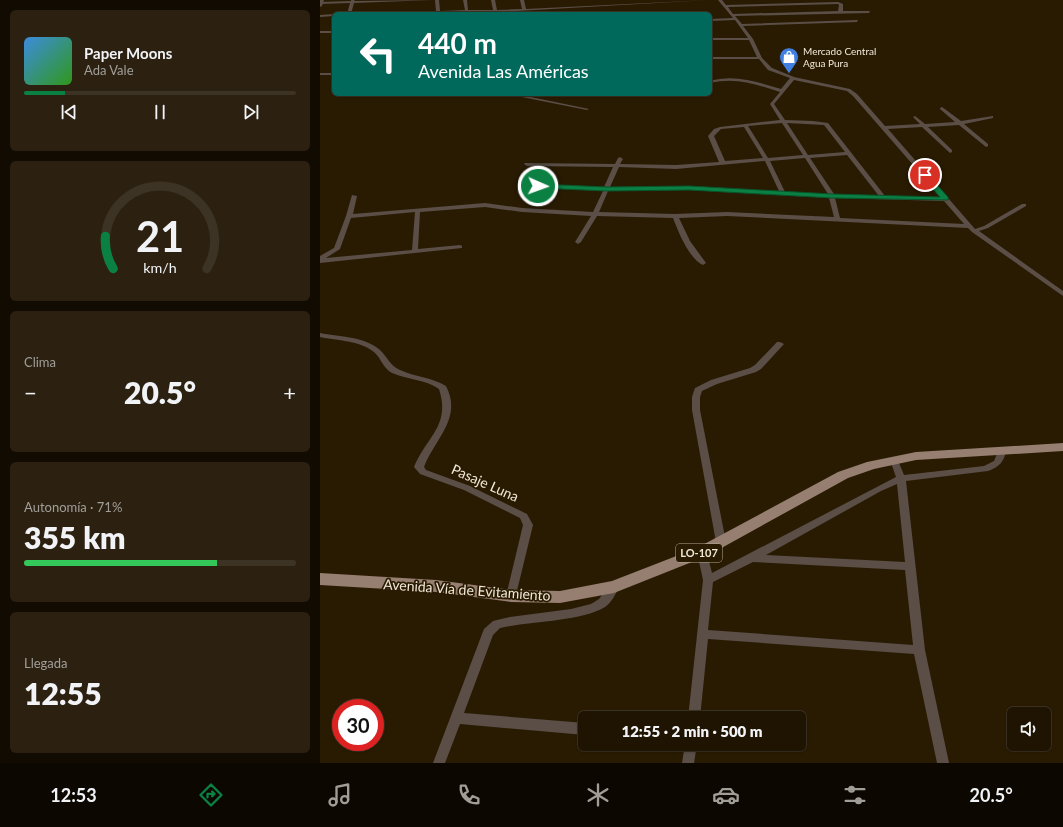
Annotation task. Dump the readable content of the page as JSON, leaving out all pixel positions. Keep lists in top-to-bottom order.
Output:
{
  "streets": {
    "main road": ["LO-107", "Avenida Vía de Evitamiento"],
    "street": ["Pasaje Luna"]
  },
  "crossings": [
    ["Pasaje Luna", "Avenida Vía de Evitamiento"]
  ],
  "places": {
    "shop": ["Mercado Central Agua Pura"]
  },
  "page": {
    "turn": ["440 m", "Avenida Las Américas"],
    "song": ["Paper Moons", "Ada Vale"],
    "tile": [
      "Clima",
      ["Autonomía · 71%", "355 km"],
      ["Llegada", "12:55"]
    ],
    "heat": ["−", "20.5°", "+"],
    "limit": "30",
    "trip": "12:55 · 2 min · 500 m",
    "tabs": ["12:53", "20.5°"],
    "gauge": ["21", "km/h"]
  }
}
